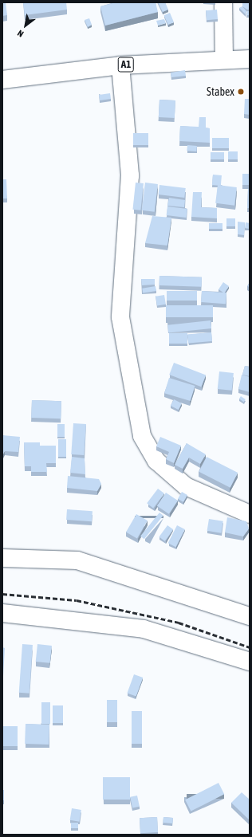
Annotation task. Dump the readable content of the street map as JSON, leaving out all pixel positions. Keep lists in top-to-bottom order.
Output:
{
  "streets": {
    "street": ["A1"]
  },
  "places": ["Stabex"],
  "north": "bottom left"
}
